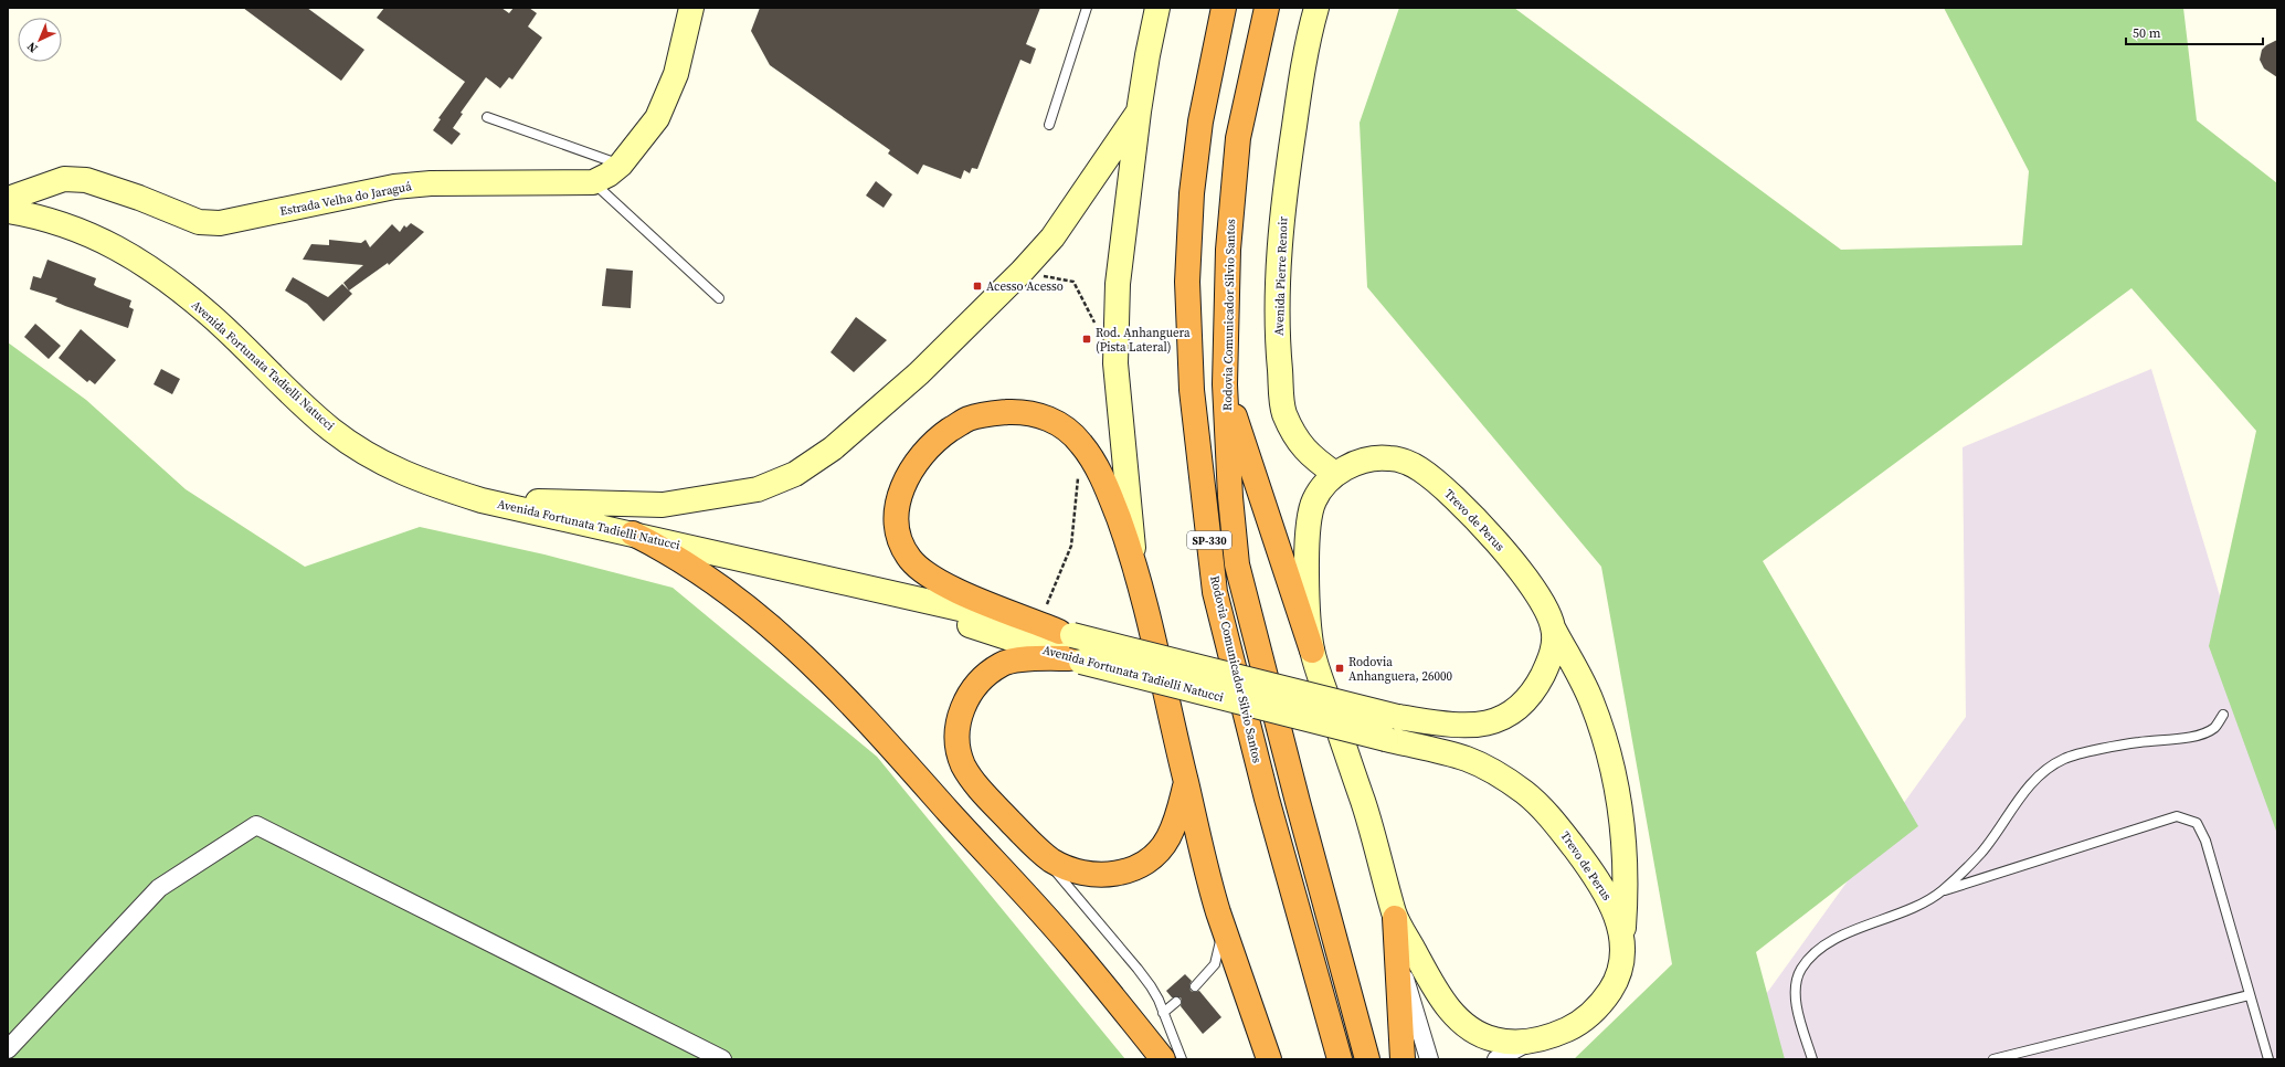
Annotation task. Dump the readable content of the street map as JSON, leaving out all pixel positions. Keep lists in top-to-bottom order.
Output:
{
  "streets": {
    "highway": ["Rodovia Comunicador Silvio Santos", "SP-330"],
    "main road": [
      "Estrada Velha do Jaraguá",
      "Avenida Pierre Renoir",
      "Avenida Fortunata Tadielli Natucci",
      "Trevo de Perus"
    ]
  },
  "crossings": [
    ["Avenida Pierre Renoir", "Trevo de Perus"],
    ["Avenida Fortunata Tadielli Natucci", "Trevo de Perus"]
  ],
  "places": {
    "transit": ["Acesso Acesso", "Rod. Anhanguera (Pista Lateral)", "Rodovia Anhanguera, 26000"]
  },
  "scale_bar": "50 m",
  "north": "bottom left"
}
